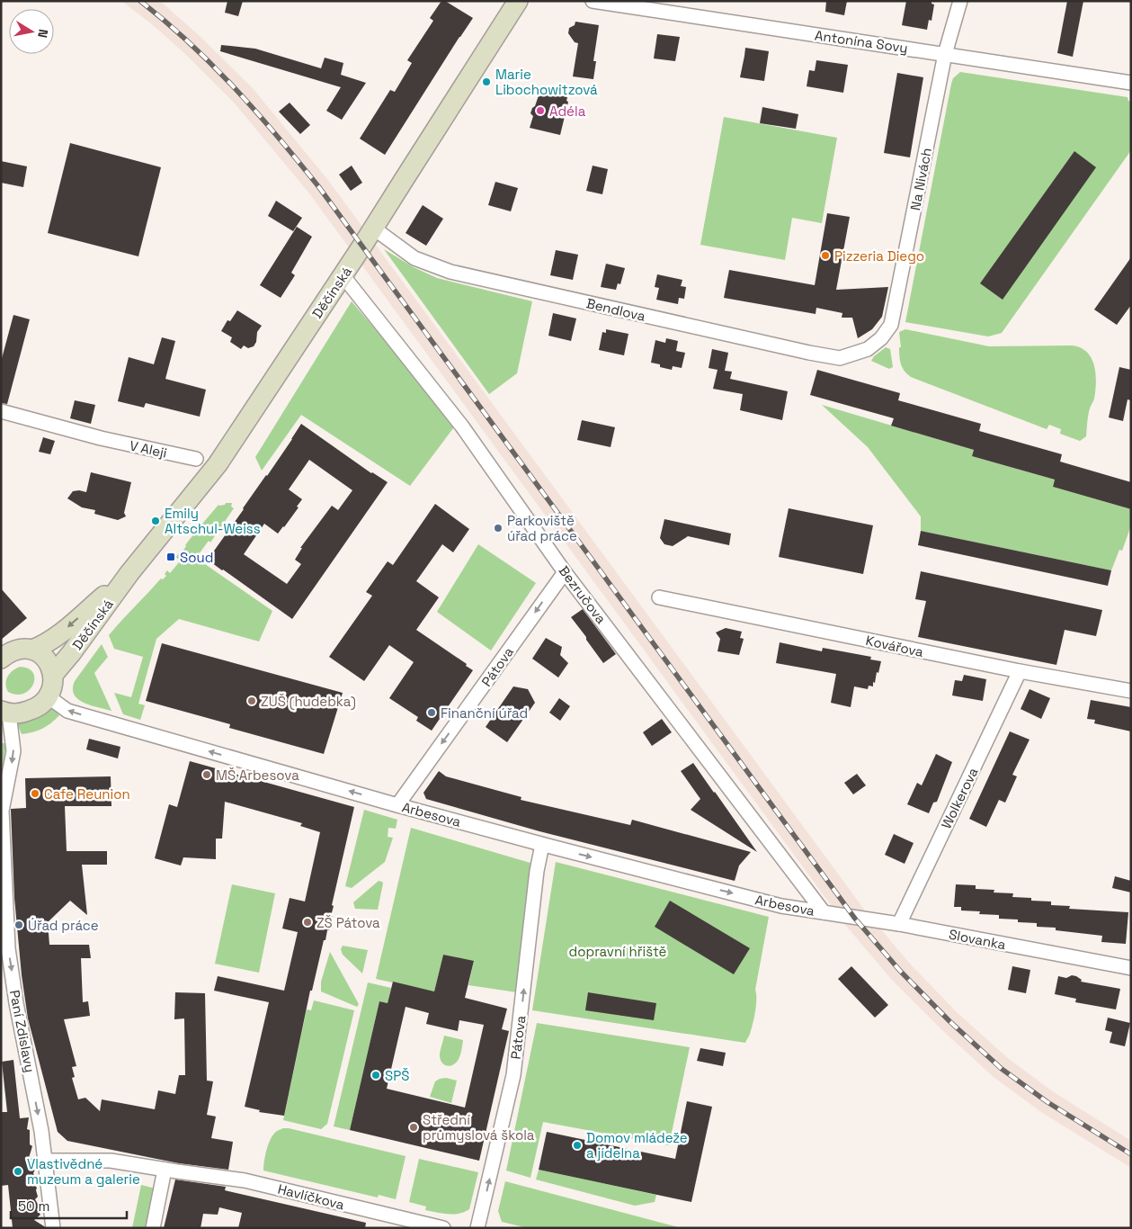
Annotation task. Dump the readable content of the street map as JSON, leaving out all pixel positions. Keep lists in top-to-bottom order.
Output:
{
  "streets": {
    "main road": ["Děčínská"],
    "street": [
      "Antonína Sovy",
      "Na Nivách",
      "Bendlova",
      "V Aleji",
      "Bezručova",
      "Kovářova",
      "Pátova",
      "Wolkerova",
      "Arbesova",
      "Slovanka",
      "Paní Zdislavy",
      "Havlíčkova"
    ]
  },
  "crossings": [
    ["Antonína Sovy", "Na Nivách"],
    ["Na Nivách", "Bendlova"],
    ["Děčínská", "Bendlova"],
    ["Děčínská", "Bezručova"],
    ["Děčínská", "Arbesova"],
    ["Bezručova", "Pátova"],
    ["Bezručova", "Arbesova"],
    ["Bezručova", "Slovanka"],
    ["Kovářova", "Wolkerova"],
    ["Pátova", "Arbesova"],
    ["Wolkerova", "Slovanka"],
    ["Arbesova", "Slovanka"],
    ["Paní Zdislavy", "Havlíčkova"]
  ],
  "one_way": ["Paní Zdislavy"],
  "parks": ["dopravní hřiště"],
  "places": {
    "other": [
      "Marie Libochowitzová",
      "Adéla",
      "Pizzeria Diego",
      "Emily Altschul-Weiss",
      "Parkoviště úřad práce",
      "ZUŠ (hudebka)",
      "Finanční úřad",
      "MŠ Arbesova",
      "Cafe Reunion",
      "ZŠ Pátova",
      "Úřad práce",
      "SPŠ",
      "Střední průmyslová škola",
      "Domov mládeže a jídelna",
      "Vlastivědné muzeum a galerie"
    ],
    "transit": ["Soud"]
  },
  "scale_bar": "50 m",
  "north": "right"
}
